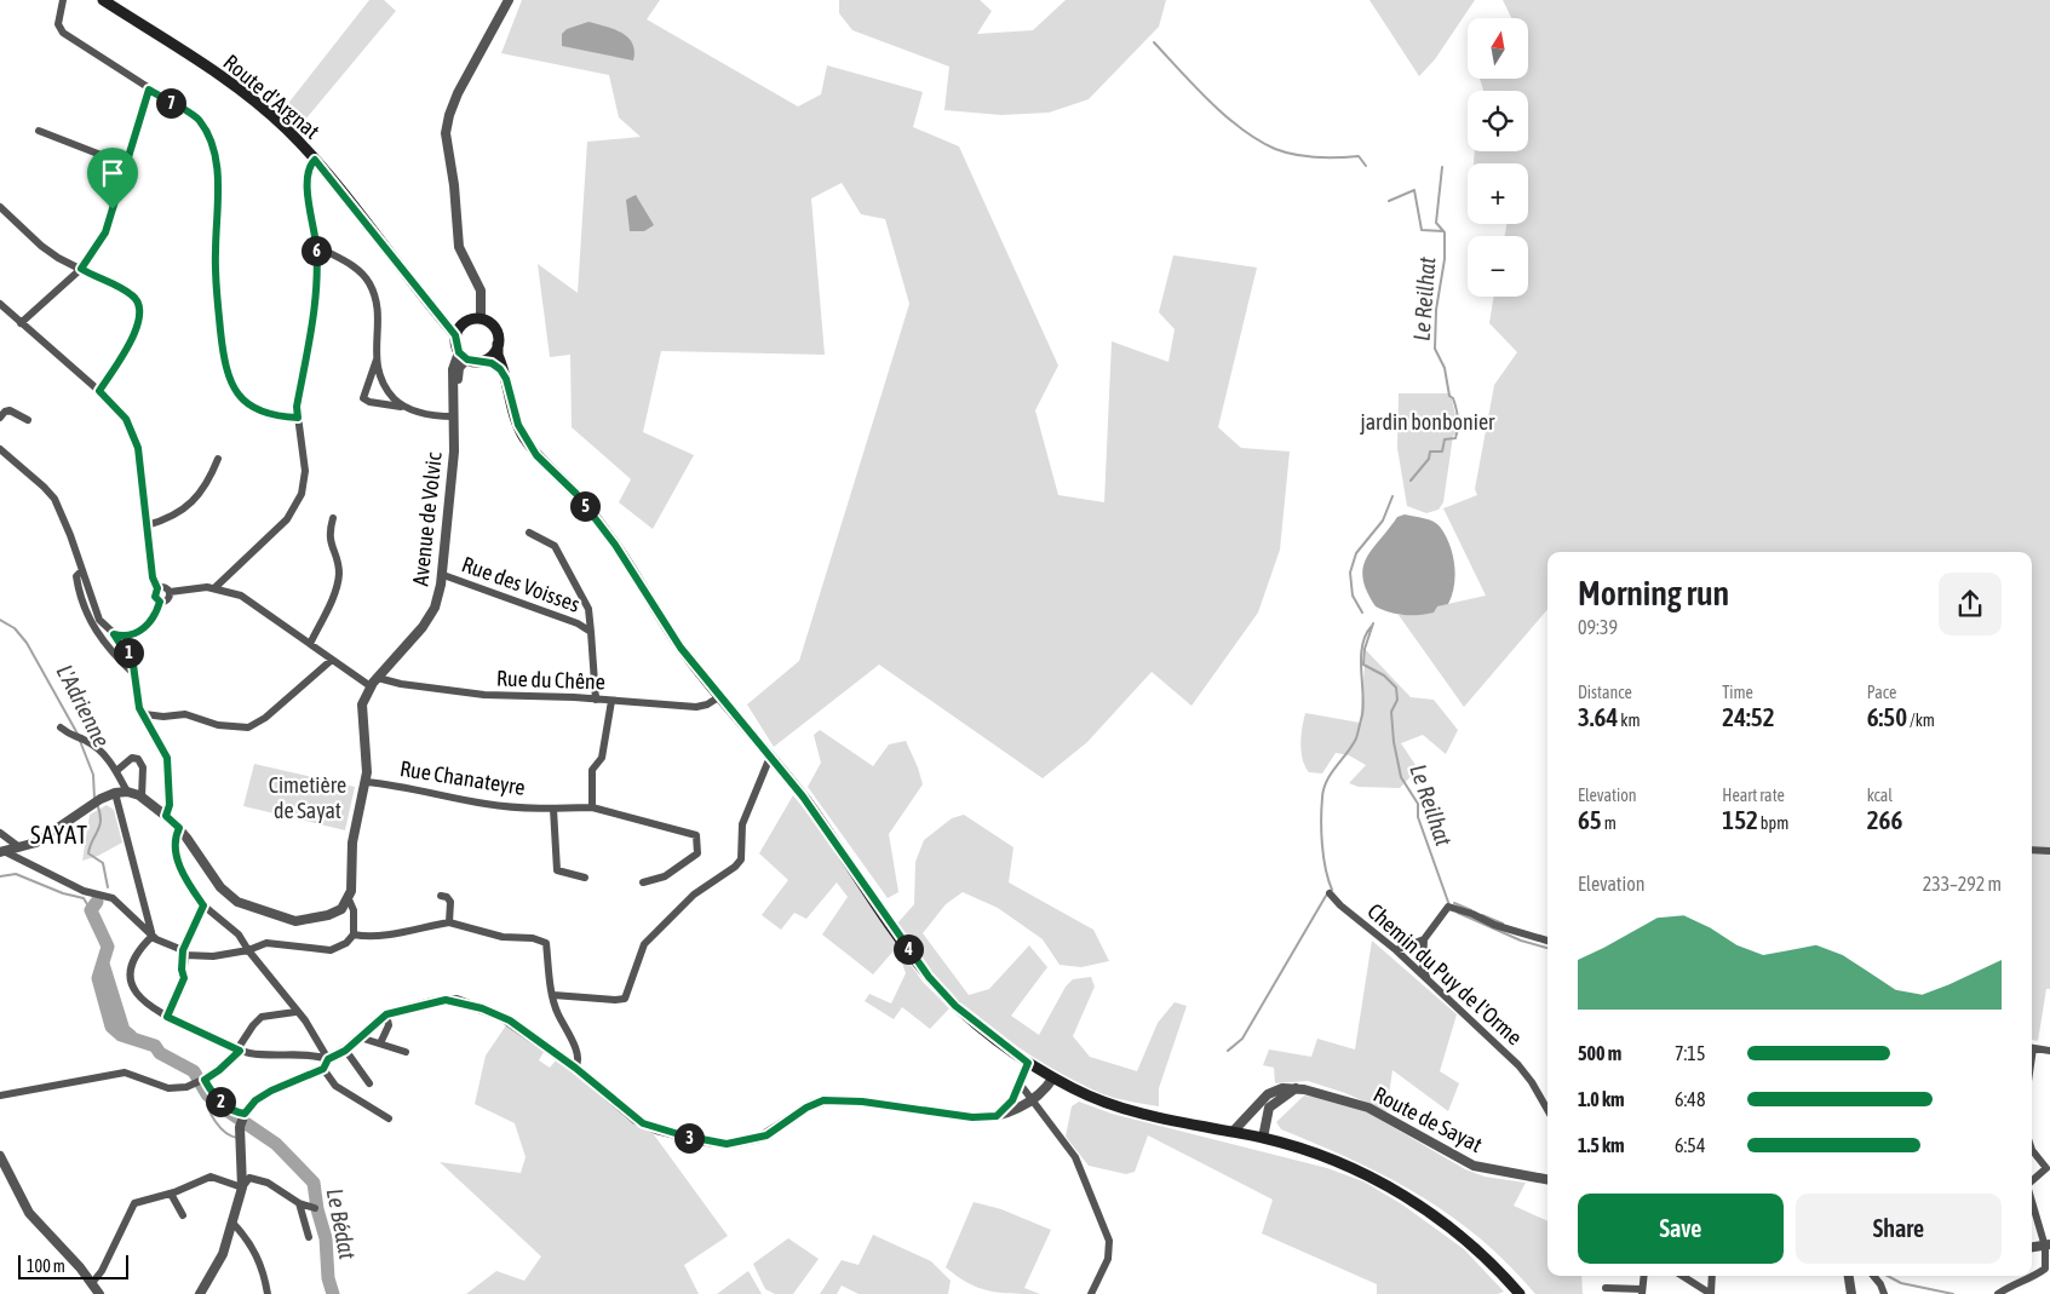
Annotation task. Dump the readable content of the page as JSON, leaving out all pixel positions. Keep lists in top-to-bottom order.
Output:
{
  "streets": {
    "main road": ["Route d'Argnat"],
    "street": [
      "Avenue de Volvic",
      "Rue des Voisses",
      "Rue du Chêne",
      "Rue Chanateyre",
      "Chemin du Puy de l'Orme",
      "Route de Sayat"
    ]
  },
  "crossings": [
    ["Route d'Argnat", "Avenue de Volvic"],
    ["Avenue de Volvic", "Rue des Voisses"],
    ["Avenue de Volvic", "Rue du Chêne"],
    ["Avenue de Volvic", "Rue Chanateyre"],
    ["Rue des Voisses", "Rue du Chêne"]
  ],
  "districts": ["SAYAT"],
  "water": ["Le Reilhat", "L'Adrienne", "Le Bédat"],
  "parks": ["jardin bonbonier", "Cimetière de Sayat"],
  "scale_bar": "100 m",
  "north": "top",
  "page": {
    "map_buttons": ["+", "−"],
    "pins": [
      "7",
      "6",
      "5",
      "1",
      "4",
      "2",
      "3"
    ],
    "heading": ["Morning run", "09:39"],
    "stats": [
      ["Distance", "3.64 km"],
      ["Time", "24:52"],
      ["Pace", "6:50 /km"],
      ["Elevation", "65 m"],
      ["Heart rate", "152 bpm"],
      ["kcal", "266"]
    ],
    "chart": ["Elevation", "233–292 m"],
    "list": [
      {
        "name": "500 m",
        "note": "7:15"
      },
      {
        "name": "1.0 km",
        "note": "6:48"
      },
      {
        "name": "1.5 km",
        "note": "6:54"
      }
    ],
    "buttons": ["Save", "Share"],
    "scale": "100 m"
  }
}
